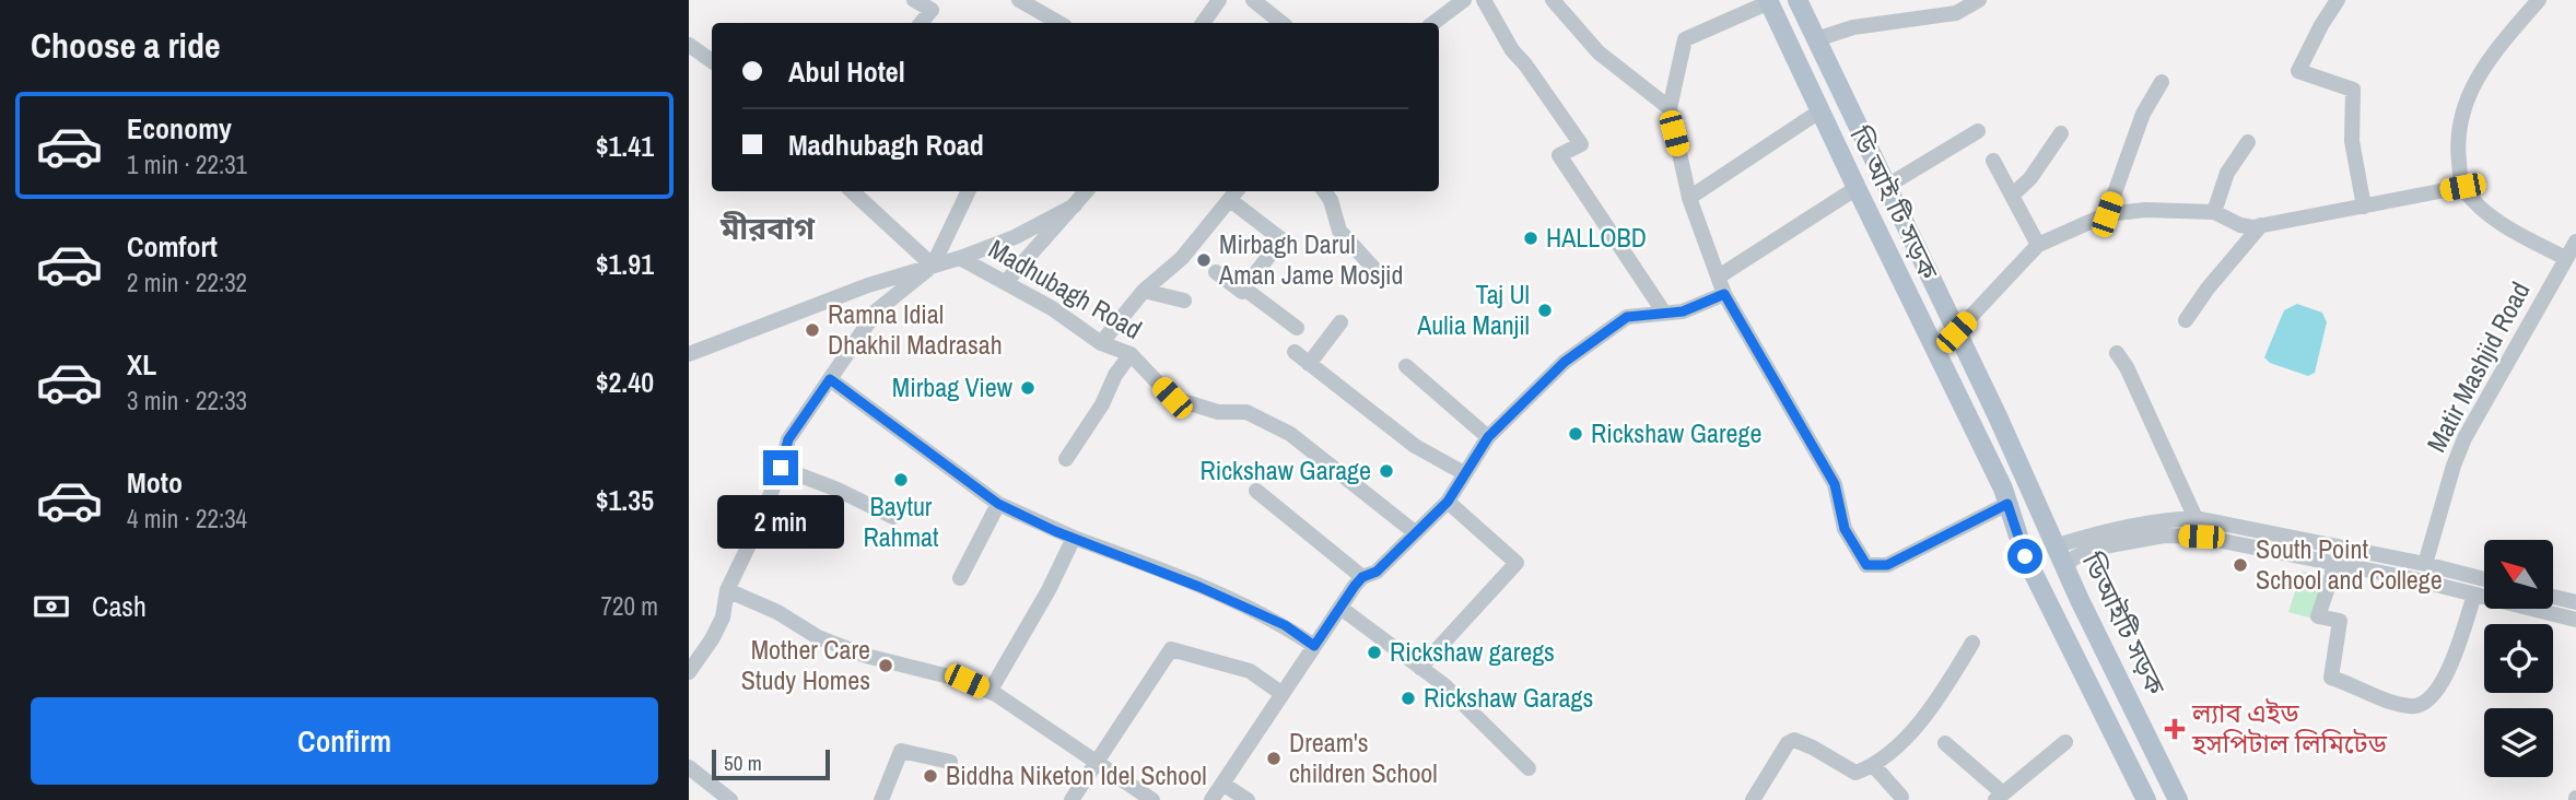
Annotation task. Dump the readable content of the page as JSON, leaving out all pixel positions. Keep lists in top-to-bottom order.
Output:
{
  "streets": {
    "main road": ["ডি আই টি সড়ক", "ডিআইটি সড়ক"],
    "street": ["Madhubagh Road", "Matir Mashjid Road"]
  },
  "crossings": [
    ["ডি আই টি সড়ক", "ডিআইটি সড়ক"]
  ],
  "districts": ["মীরবাগ"],
  "places": {
    "other": [
      "HALLOBD",
      "Mirbagh Darul Aman Jame Mosjid",
      "Taj Ul Aulia Manjil",
      "Ramna Idial Dhakhil Madrasah",
      "Mirbag View",
      "Rickshaw Garege",
      "Rickshaw Garage",
      "Baytur Rahmat",
      "South Point School and College",
      "Rickshaw garegs",
      "Mother Care Study Homes",
      "Rickshaw Garags",
      "Dream's children School",
      "Biddha Niketon Idel School"
    ],
    "health": ["ল্যাব এইড হসপিটাল লিমিটেড"]
  },
  "scale_bar": "50 m",
  "north": "top left",
  "page": {
    "heading": "Choose a ride",
    "banner": ["Abul Hotel", "Madhubagh Road"],
    "list": [
      {
        "name": "Economy",
        "note": "1 min · 22:31",
        "value": "$1.41"
      },
      {
        "name": "Comfort",
        "note": "2 min · 22:32",
        "value": "$1.91"
      },
      {
        "name": "XL",
        "note": "3 min · 22:33",
        "value": "$2.40"
      },
      {
        "name": "Moto",
        "note": "4 min · 22:34",
        "value": "$1.35"
      }
    ],
    "bubble": "2 min",
    "pay": ["Cash", "720 m"],
    "buttons": "Confirm",
    "scale": "50 m"
  }
}
